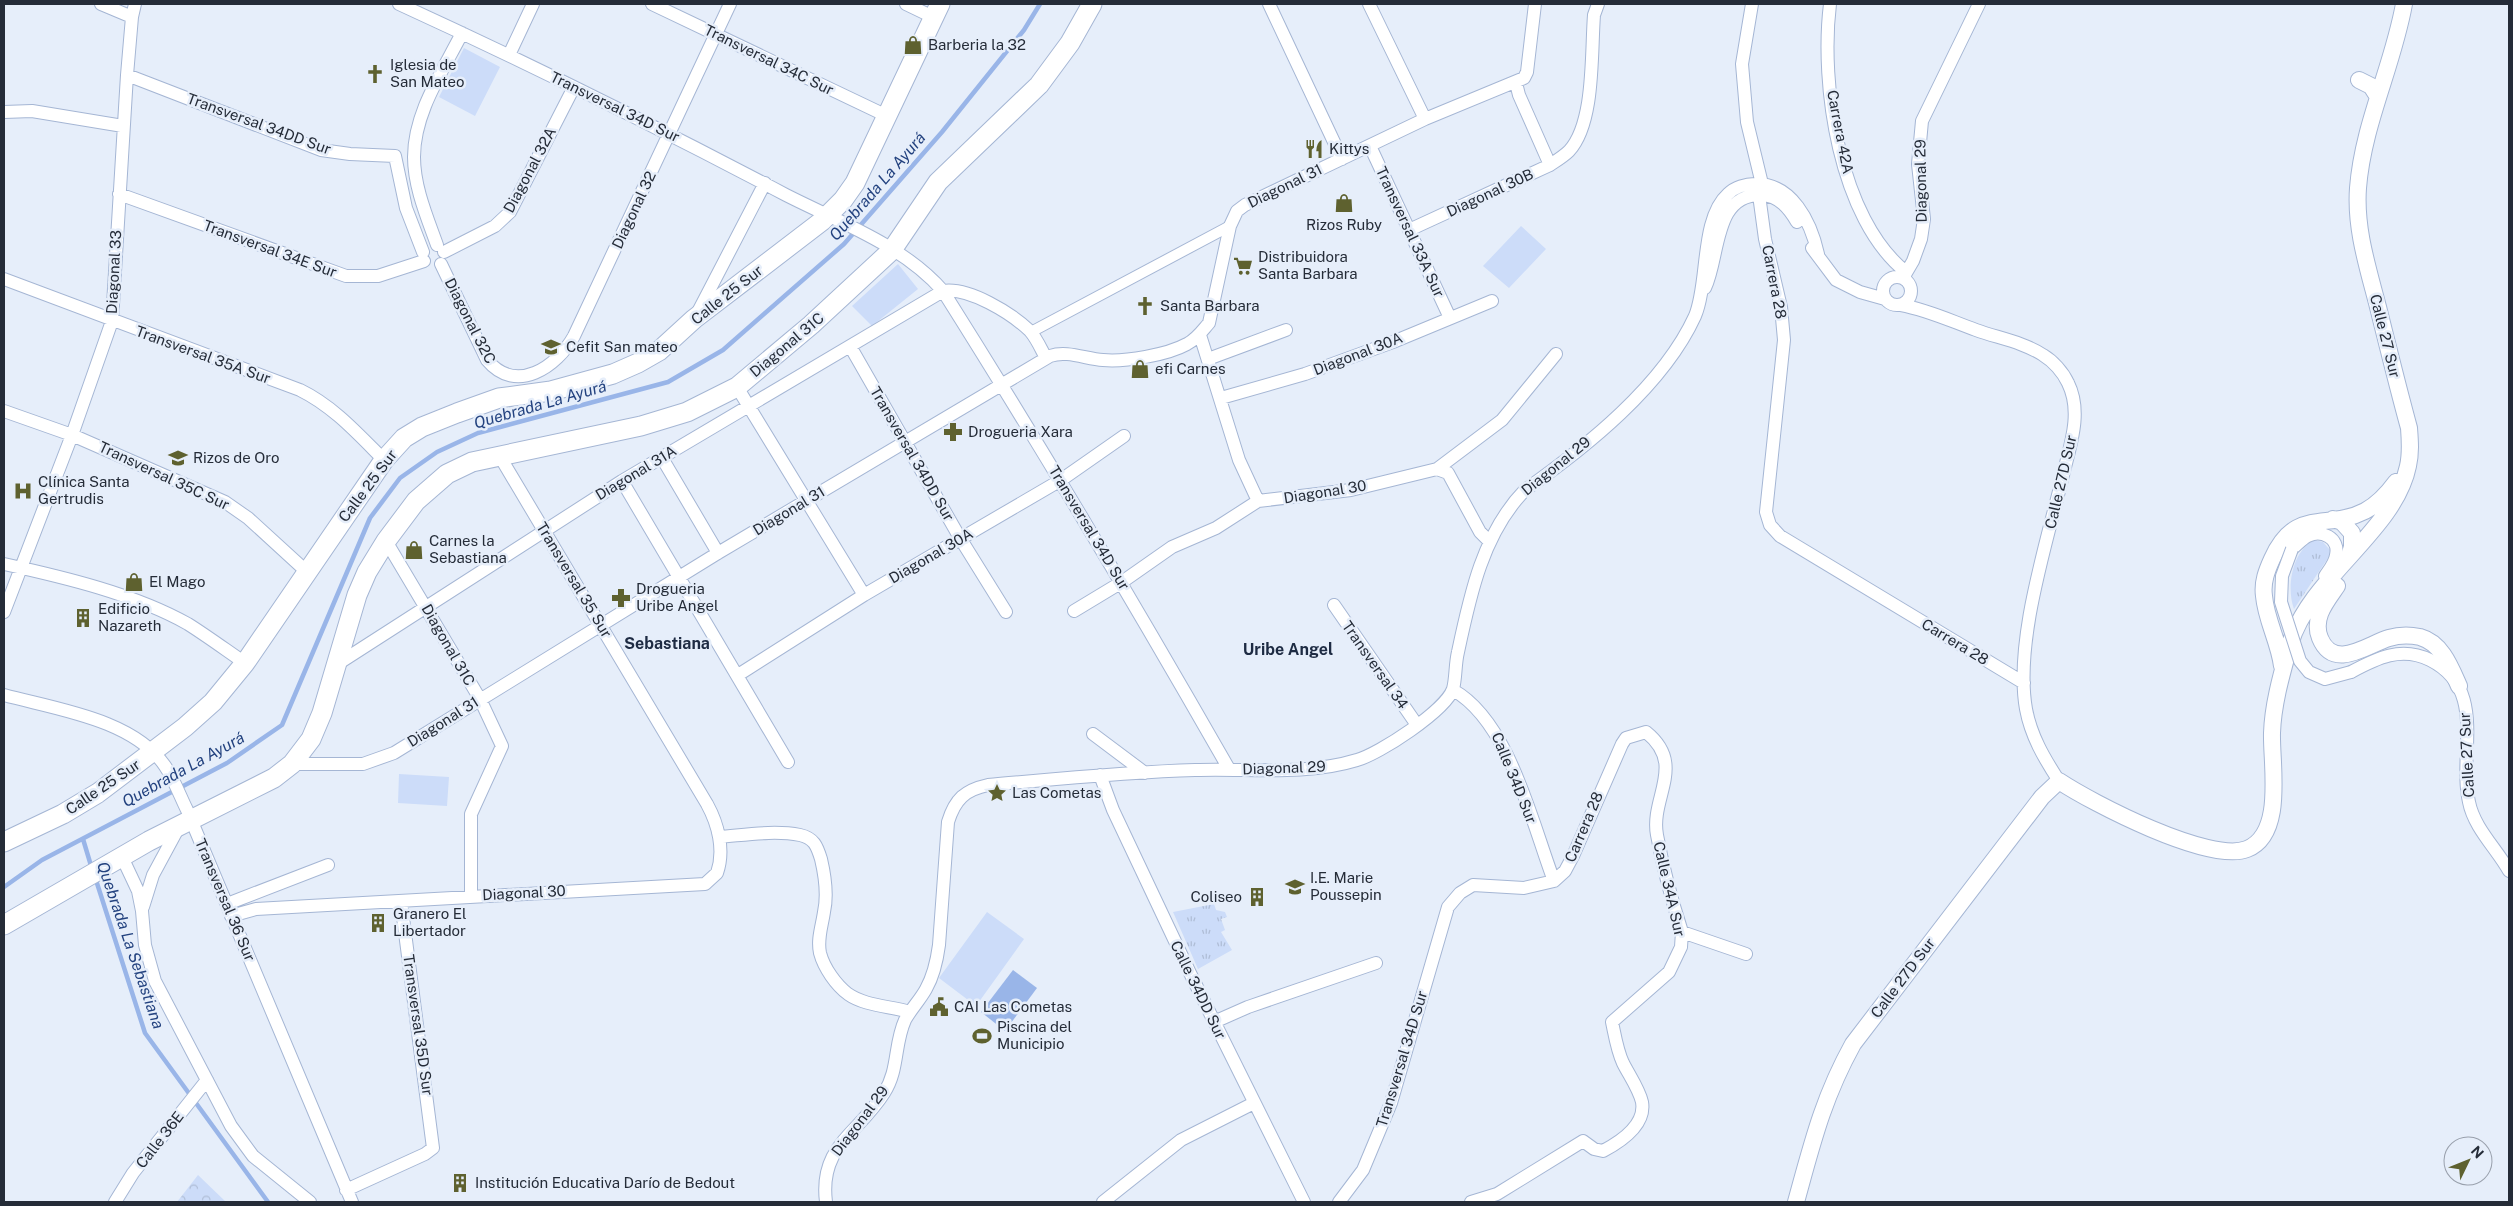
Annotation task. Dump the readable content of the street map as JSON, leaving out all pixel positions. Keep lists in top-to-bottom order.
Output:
{
  "streets": {
    "main road": ["Calle 25 Sur", "Diagonal 31C"],
    "street": [
      "Transversal 34C Sur",
      "Transversal 34D Sur",
      "Transversal 34DD Sur",
      "Carrera 42A",
      "Diagonal 32A",
      "Diagonal 29",
      "Diagonal 31",
      "Diagonal 30B",
      "Diagonal 32",
      "Transversal 33A Sur",
      "Transversal 34E Sur",
      "Diagonal 33",
      "Carrera 28",
      "Diagonal 32C",
      "Calle 27 Sur",
      "Diagonal 30A",
      "Transversal 35A Sur",
      "Diagonal 31A",
      "Transversal 35C Sur",
      "Calle 27D Sur",
      "Diagonal 30",
      "Transversal 35 Sur",
      "Transversal 34",
      "Calle 34D Sur",
      "Calle 34A Sur",
      "Transversal 36 Sur",
      "Calle 34DD Sur",
      "Transversal 35D Sur",
      "Calle 36E"
    ]
  },
  "crossings": [
    ["Transversal 34C Sur", "Diagonal 32"],
    ["Transversal 34C Sur", "Calle 25 Sur"],
    ["Transversal 34D Sur", "Diagonal 32A"],
    ["Transversal 34D Sur", "Diagonal 29"],
    ["Transversal 34D Sur", "Diagonal 31"],
    ["Transversal 34D Sur", "Diagonal 32"],
    ["Transversal 34D Sur", "Carrera 28"],
    ["Transversal 34D Sur", "Calle 25 Sur"],
    ["Transversal 34D Sur", "Diagonal 32C"],
    ["Transversal 34D Sur", "Diagonal 30A"],
    ["Transversal 34D Sur", "Diagonal 31A"],
    ["Transversal 34D Sur", "Diagonal 30"],
    ["Transversal 34D Sur", "Calle 34D Sur"],
    ["Transversal 34DD Sur", "Diagonal 32A"],
    ["Transversal 34DD Sur", "Diagonal 31"],
    ["Transversal 34DD Sur", "Transversal 34E Sur"],
    ["Transversal 34DD Sur", "Diagonal 33"],
    ["Transversal 34DD Sur", "Diagonal 30A"],
    ["Transversal 34DD Sur", "Diagonal 31A"],
    ["Carrera 42A", "Diagonal 29"],
    ["Carrera 42A", "Calle 27D Sur"],
    ["Diagonal 32A", "Transversal 34E Sur"],
    ["Diagonal 32A", "Diagonal 32C"],
    ["Diagonal 29", "Carrera 28"],
    ["Diagonal 29", "Calle 27D Sur"],
    ["Diagonal 29", "Transversal 34"],
    ["Diagonal 29", "Calle 34D Sur"],
    ["Diagonal 29", "Calle 34DD Sur"],
    ["Diagonal 31", "Transversal 33A Sur"],
    ["Diagonal 31", "Diagonal 31C"],
    ["Diagonal 31", "Transversal 35 Sur"],
    ["Diagonal 30B", "Transversal 33A Sur"],
    ["Diagonal 32", "Diagonal 32C"],
    ["Transversal 33A Sur", "Diagonal 30A"],
    ["Transversal 34E Sur", "Diagonal 33"],
    ["Diagonal 33", "Transversal 35A Sur"],
    ["Diagonal 33", "Transversal 35C Sur"],
    ["Carrera 28", "Calle 27D Sur"],
    ["Carrera 28", "Calle 34D Sur"],
    ["Carrera 28", "Calle 34A Sur"],
    ["Calle 25 Sur", "Transversal 35A Sur"],
    ["Calle 25 Sur", "Transversal 35C Sur"],
    ["Calle 25 Sur", "Transversal 36 Sur"],
    ["Calle 27 Sur", "Calle 27D Sur"],
    ["Diagonal 31C", "Diagonal 31A"],
    ["Diagonal 31C", "Diagonal 30"],
    ["Diagonal 31C", "Transversal 35 Sur"],
    ["Diagonal 31A", "Transversal 35 Sur"],
    ["Diagonal 30", "Transversal 35 Sur"],
    ["Diagonal 30", "Transversal 36 Sur"],
    ["Diagonal 30", "Transversal 35D Sur"],
    ["Transversal 36 Sur", "Transversal 35D Sur"]
  ],
  "districts": ["Sebastiana", "Uribe Angel"],
  "water": ["Quebrada La Ayurá", "Quebrada La Sebastiana"],
  "places": {
    "shop": [
      "Barberia la 32",
      "Rizos Ruby",
      "efi Carnes",
      "Carnes la Sebastiana",
      "El Mago"
    ],
    "church": ["Iglesia de San Mateo", "Santa Barbara"],
    "restaurant": ["Kittys"],
    "supermarket": ["Distribuidora Santa Barbara"],
    "school or university": ["Cefit San mateo", "Rizos de Oro", "I.E. Marie Poussepin"],
    "pharmacy": ["Drogueria Xara", "Drogueria Uribe Angel"],
    "hospital": ["Clínica Santa Gertrudis"],
    "building": [
      "Edificio Nazareth",
      "Coliseo",
      "Granero El Libertador",
      "Institución Educativa Darío de Bedout"
    ],
    "place": ["Las Cometas"],
    "public building": ["CAI Las Cometas"],
    "sports": ["Piscina del Municipio"]
  },
  "north": "top right"
}
